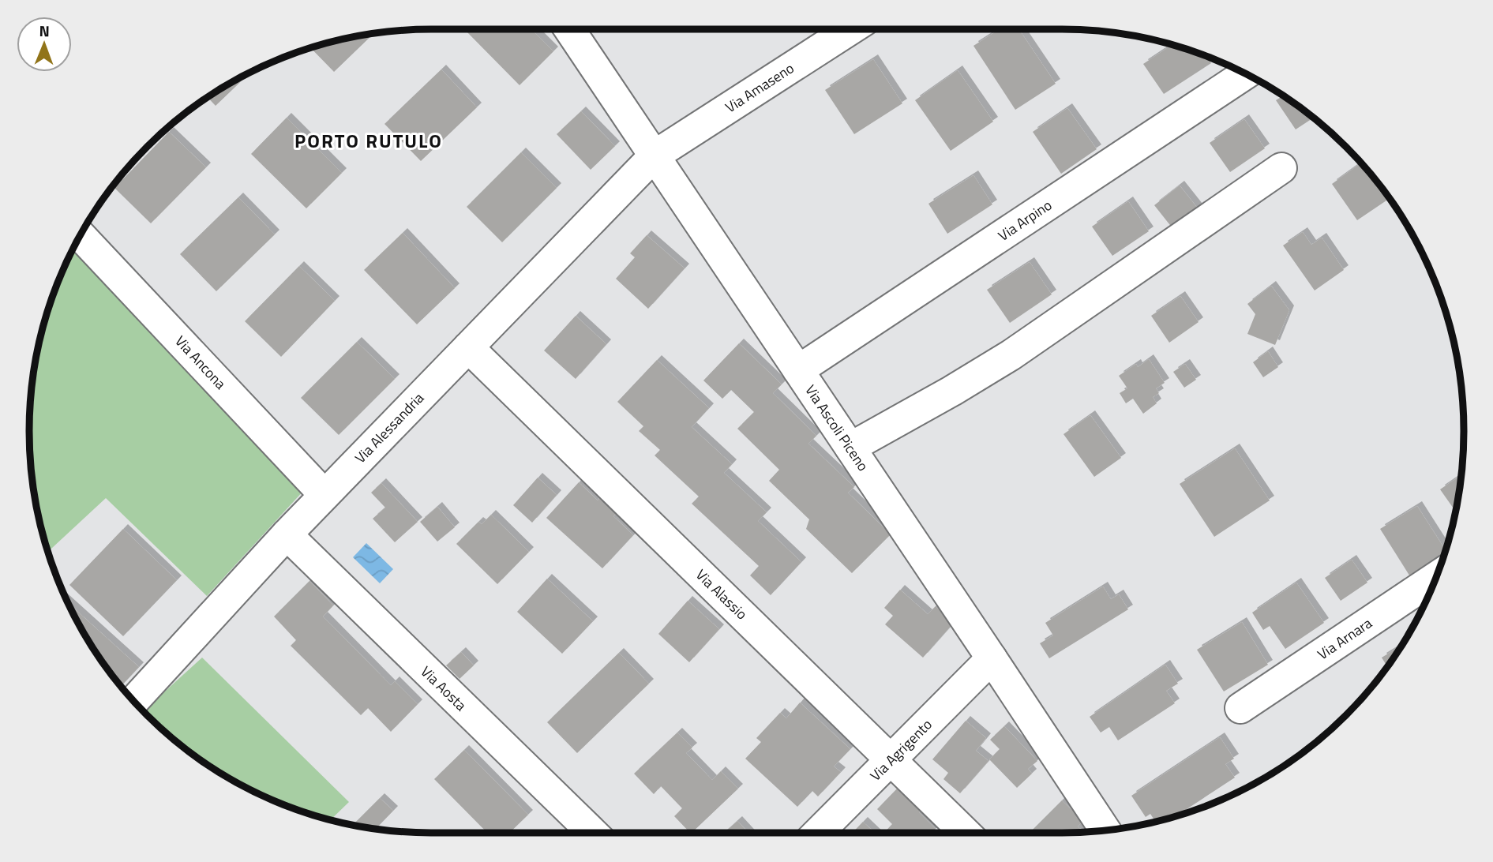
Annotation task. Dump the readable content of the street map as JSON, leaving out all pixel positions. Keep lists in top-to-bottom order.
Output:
{
  "streets": {
    "street": [
      "Via Amaseno",
      "Via Arpino",
      "Via Ancona",
      "Via Alessandria",
      "Via Ascoli Piceno",
      "Via Alassio",
      "Via Arnara",
      "Via Aosta",
      "Via Agrigento"
    ]
  },
  "crossings": [
    ["Via Amaseno", "Via Alessandria"],
    ["Via Amaseno", "Via Ascoli Piceno"],
    ["Via Arpino", "Via Ascoli Piceno"],
    ["Via Ancona", "Via Alessandria"],
    ["Via Alessandria", "Via Ascoli Piceno"],
    ["Via Alessandria", "Via Alassio"],
    ["Via Alessandria", "Via Aosta"],
    ["Via Ascoli Piceno", "Via Agrigento"],
    ["Via Alassio", "Via Agrigento"]
  ],
  "districts": ["PORTO RUTULO"],
  "north": "top"
}
